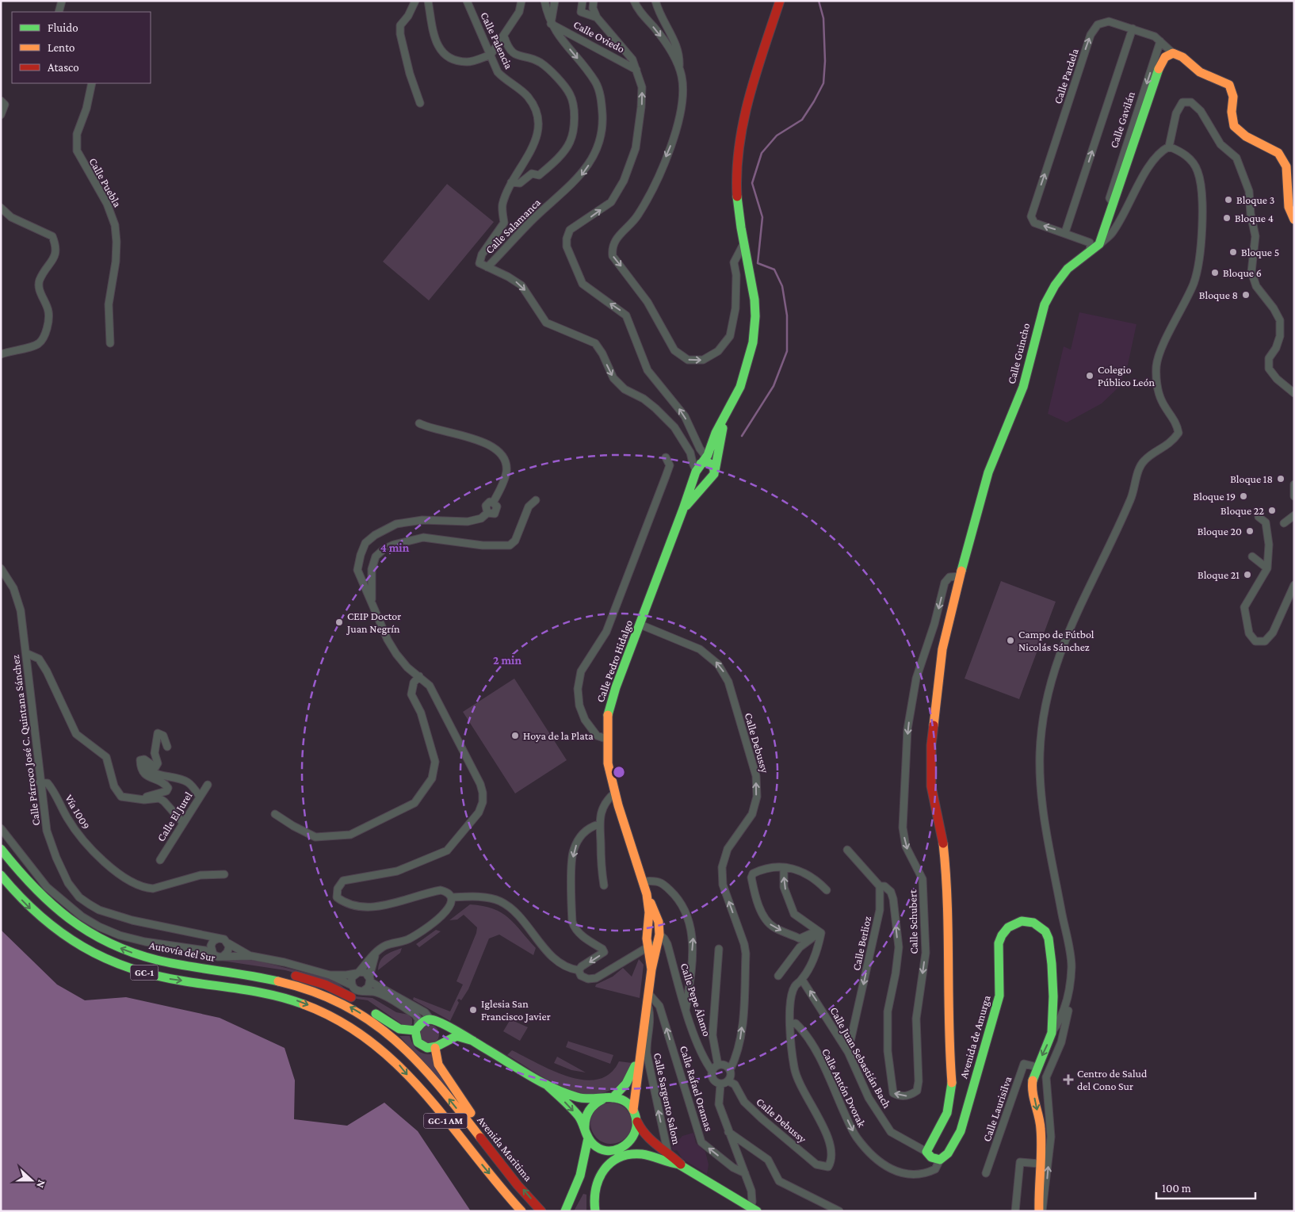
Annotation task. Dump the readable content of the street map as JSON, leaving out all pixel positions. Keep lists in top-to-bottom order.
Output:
{
  "streets": {
    "main road": [
      "Calle Gavilán",
      "Calle Guincho",
      "Calle Pedro Hidalgo",
      "Autovía del Sur",
      "GC-1",
      "Avenida de Amurga",
      "GC-1 AM",
      "Avenida Maritima"
    ],
    "street": [
      "Calle Oviedo",
      "Calle Palencia",
      "Calle Pardela",
      "Calle Puebla",
      "Calle Salamanca",
      "Calle Párroco José C. Quintana Sánchez",
      "Calle Debussy",
      "Vía 1009",
      "Calle El Jurel",
      "Calle Schubert",
      "Calle Berlioz",
      "Calle Pepe Álamo",
      "Calle Juan Sebastián Bach",
      "Calle Antón Dvorak",
      "Calle Rafael Oramas",
      "Calle Sargento Salom",
      "Calle Laurisilva"
    ]
  },
  "crossings": [
    ["Calle Oviedo", "Calle Salamanca"],
    ["Calle Palencia", "Calle Salamanca"],
    ["Calle Pardela", "Calle Gavilán"],
    ["Calle Gavilán", "Calle Guincho"],
    ["Calle Guincho", "Calle Schubert"],
    ["Calle Guincho", "Calle Juan Sebastián Bach"],
    ["Calle Pedro Hidalgo", "Calle Debussy"],
    ["Calle Pedro Hidalgo", "Calle Pepe Álamo"],
    ["Calle Pedro Hidalgo", "Calle Rafael Oramas"],
    ["Calle Pedro Hidalgo", "Calle Sargento Salom"],
    ["Calle Párroco José C. Quintana Sánchez", "Vía 1009"],
    ["Calle Párroco José C. Quintana Sánchez", "Autovía del Sur"],
    ["Calle Debussy", "Calle Pepe Álamo"],
    ["Calle Debussy", "Calle Antón Dvorak"],
    ["Calle Schubert", "Calle Berlioz"],
    ["Calle Berlioz", "Calle Juan Sebastián Bach"],
    ["Autovía del Sur", "Avenida Maritima"],
    ["GC-1", "GC-1 AM"],
    ["Avenida de Amurga", "Calle Antón Dvorak"],
    ["Avenida de Amurga", "Calle Laurisilva"],
    ["Calle Rafael Oramas", "Calle Sargento Salom"]
  ],
  "one_way": [
    "Calle Debussy",
    "Calle Juan Sebastián Bach",
    "Calle Antón Dvorak",
    "Calle Sargento Salom"
  ],
  "places": {
    "other": [
      "Bloque 3",
      "Bloque 4",
      "Bloque 5",
      "Bloque 6",
      "Bloque 8",
      "Colegio Público León",
      "Bloque 18",
      "Bloque 19",
      "Bloque 22",
      "Bloque 20",
      "Bloque 21",
      "CEIP Doctor Juan Negrín",
      "Campo de Fútbol Nicolás Sánchez",
      "Hoya de la Plata",
      "Iglesia San Francisco Javier"
    ],
    "health": ["Centro de Salud del Cono Sur"]
  },
  "legend": ["Fluido", "Lento", "Atasco"],
  "scale_bar": "100 m",
  "north": "right",
  "rings": ["4 min", "2 min"]
}
